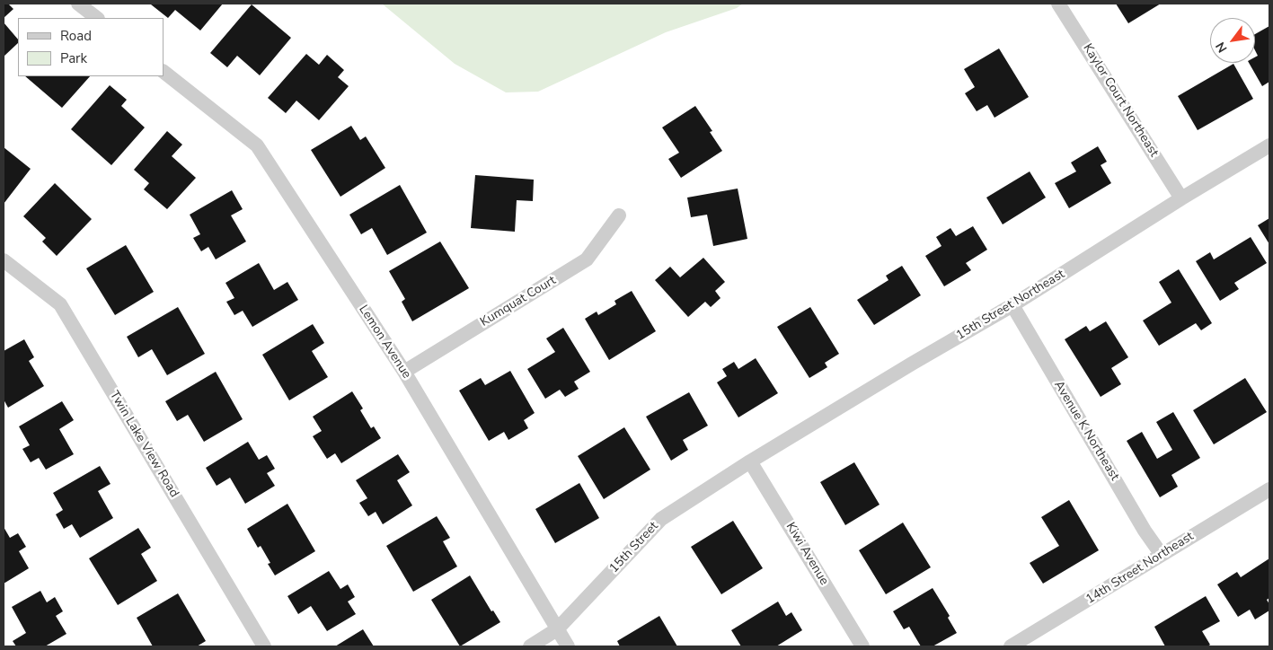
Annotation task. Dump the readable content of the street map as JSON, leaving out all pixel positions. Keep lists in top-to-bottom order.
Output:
{
  "streets": {
    "street": [
      "Kaylor Court Northeast",
      "Kumquat Court",
      "15th Street Northeast",
      "Lemon Avenue",
      "Avenue K Northeast",
      "Twin Lake View Road",
      "15th Street",
      "Kiwi Avenue",
      "14th Street Northeast"
    ]
  },
  "crossings": [
    ["Kaylor Court Northeast", "15th Street Northeast"],
    ["Kumquat Court", "Lemon Avenue"],
    ["15th Street Northeast", "Avenue K Northeast"],
    ["15th Street Northeast", "15th Street"],
    ["15th Street Northeast", "Kiwi Avenue"],
    ["Lemon Avenue", "15th Street"],
    ["Avenue K Northeast", "14th Street Northeast"],
    ["15th Street", "Kiwi Avenue"]
  ],
  "legend": ["Road", "Park"],
  "north": "bottom left"
}
